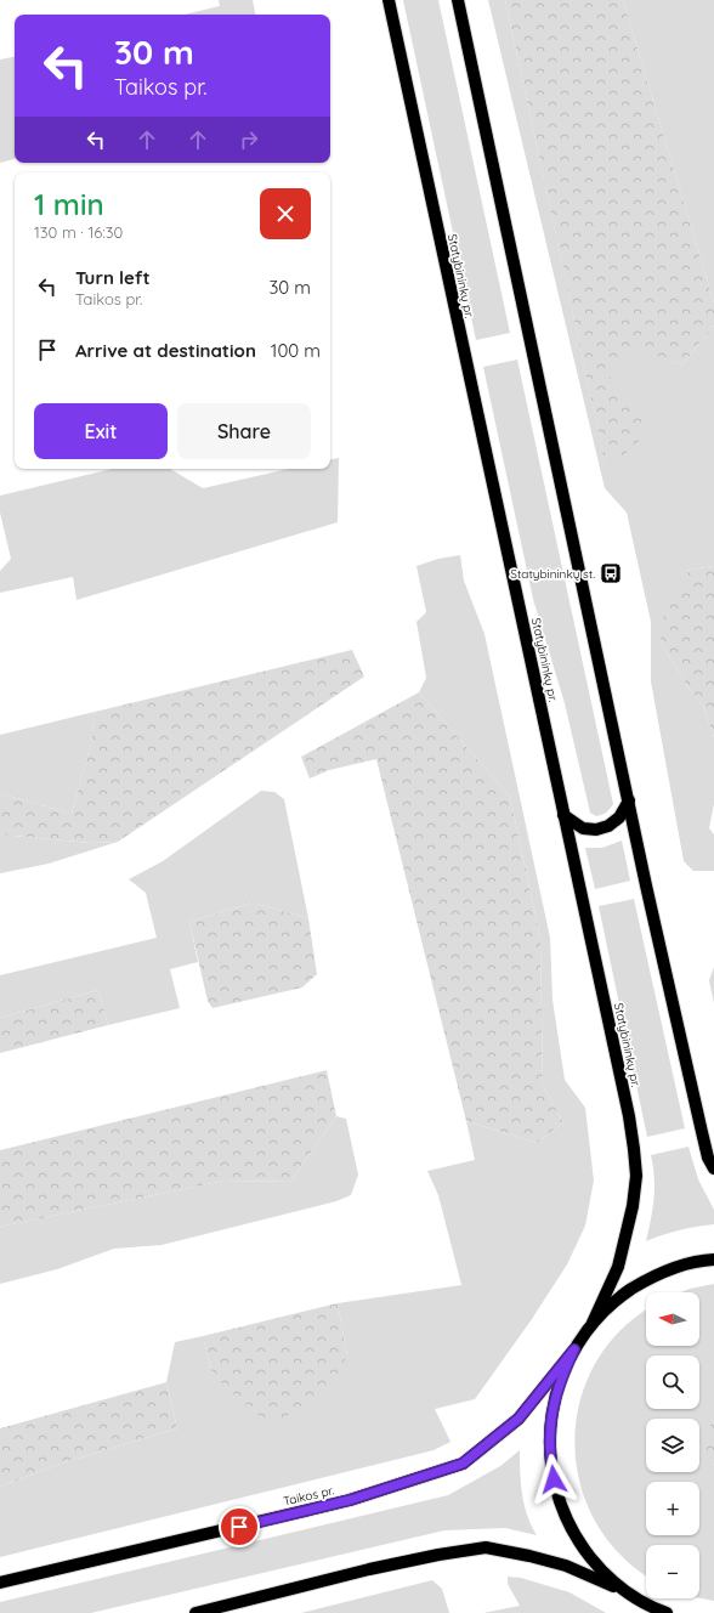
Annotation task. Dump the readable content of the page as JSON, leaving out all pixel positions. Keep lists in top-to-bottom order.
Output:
{
  "streets": {
    "main road": ["Statybininkų pr.", "Taikos pr."]
  },
  "places": {
    "bus stop": ["Statybininkų st."]
  },
  "north": "left",
  "page": {
    "turn": ["30 m", "Taikos pr."],
    "heading": ["1 min", "130 m · 16:30"],
    "list": [
      {
        "name": "Turn left",
        "note": "Taikos pr.",
        "value": "30 m"
      },
      {
        "name": "Arrive at destination",
        "value": "100 m"
      }
    ],
    "buttons": ["Exit", "Share"],
    "map_buttons": ["+", "−"]
  }
}
